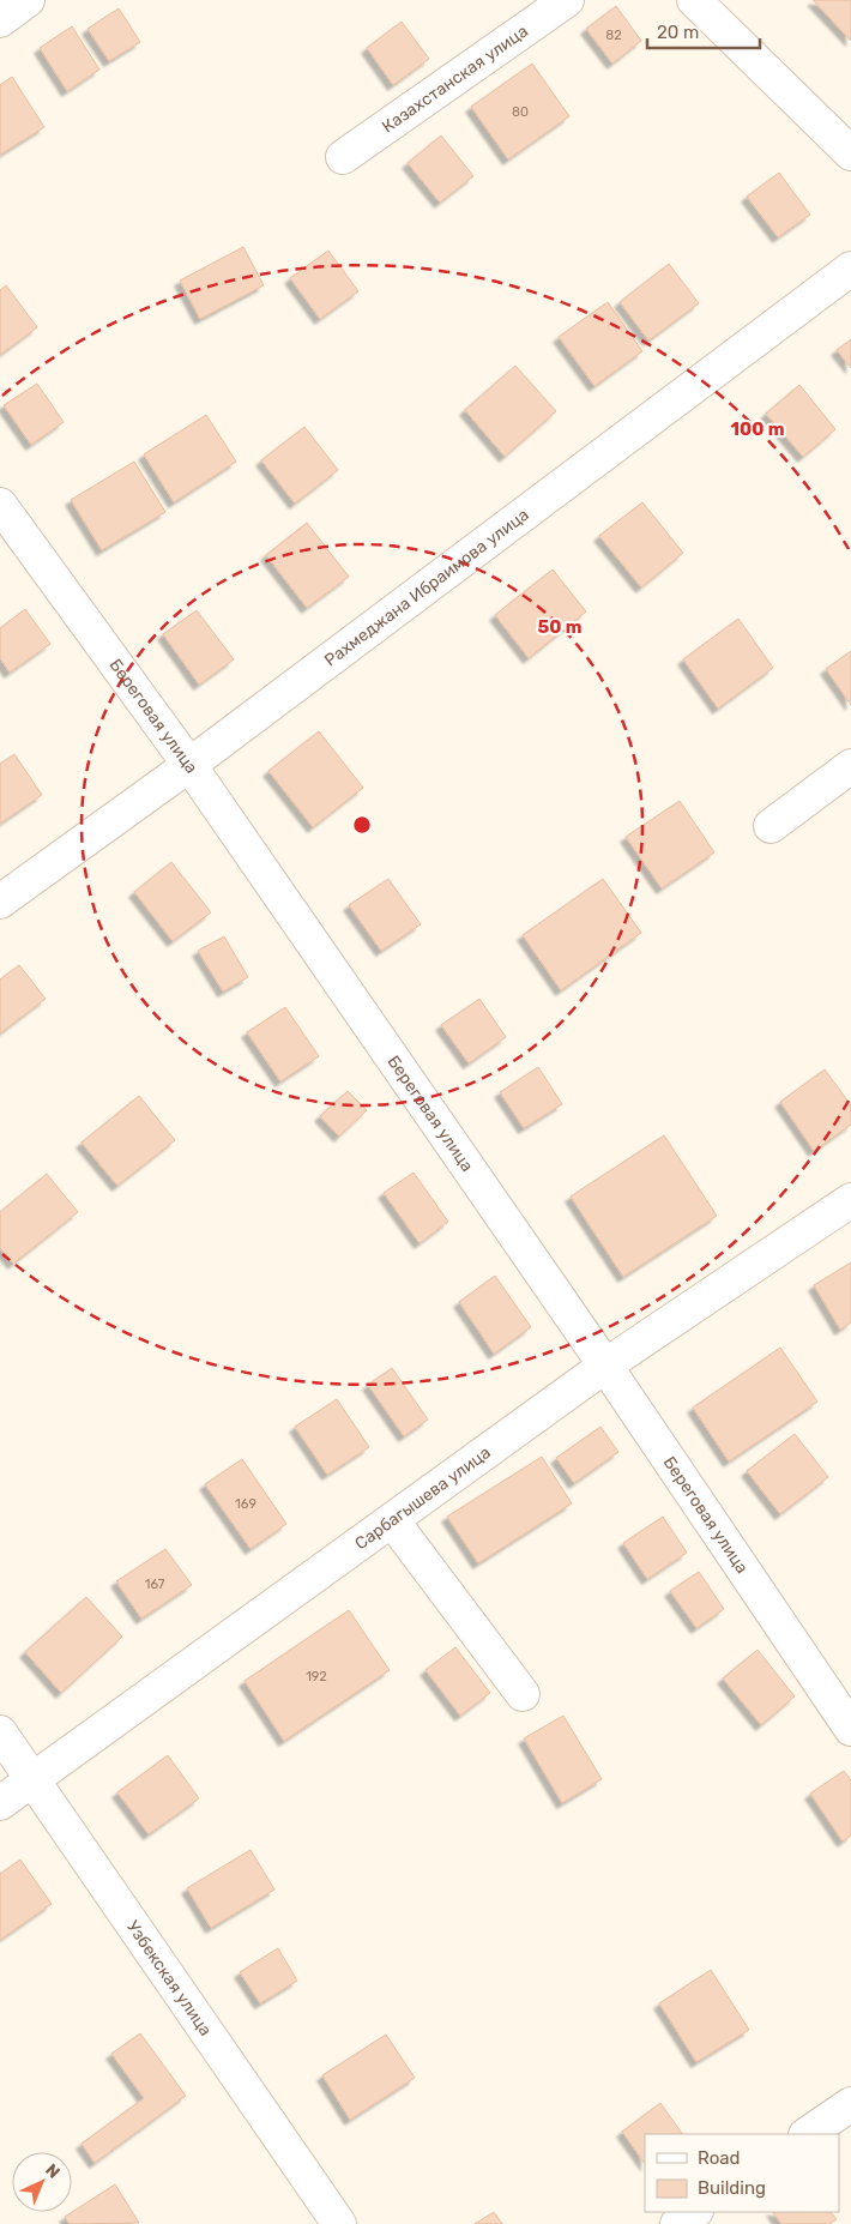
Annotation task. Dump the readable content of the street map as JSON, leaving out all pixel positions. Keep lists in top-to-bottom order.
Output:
{
  "streets": {
    "street": [
      "Казахстанская улица",
      "Рахмеджана Ибраимова улица",
      "Береговая улица",
      "Сарбагышева улица",
      "Узбекская улица"
    ]
  },
  "crossings": [
    ["Рахмеджана Ибраимова улица", "Береговая улица"],
    ["Береговая улица", "Сарбагышева улица"],
    ["Сарбагышева улица", "Узбекская улица"]
  ],
  "house_numbers": [
    "82",
    "80",
    "169",
    "167",
    "192"
  ],
  "legend": ["Road", "Building"],
  "scale_bar": "20 m",
  "north": "top right",
  "rings": ["100 m", "50 m"]
}
